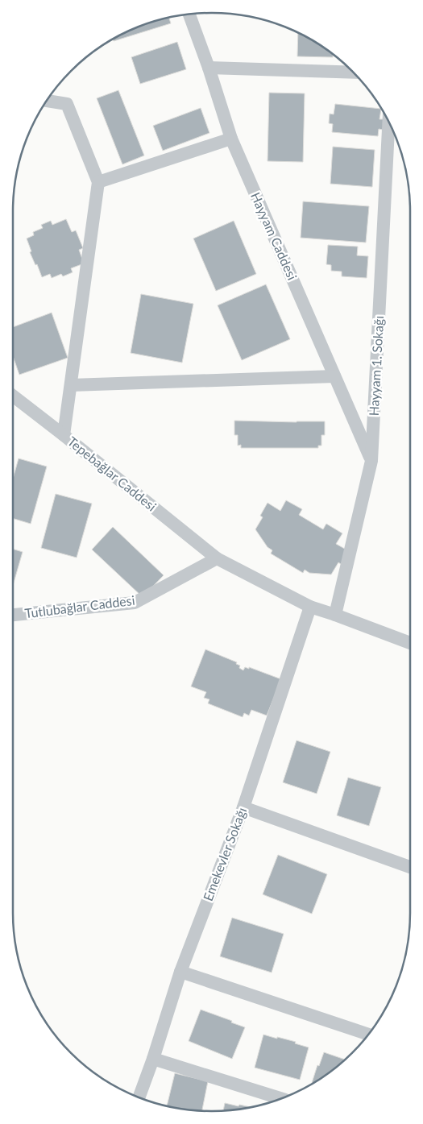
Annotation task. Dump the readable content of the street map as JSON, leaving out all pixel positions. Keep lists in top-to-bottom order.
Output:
{
  "streets": {
    "street": [
      "Hayyam Caddesi",
      "Hayyam 1. Sokağı",
      "Tepebağlar Caddesi",
      "Tutlubağlar Caddesi",
      "Emekevler Sokağı"
    ]
  },
  "crossings": [
    ["Hayyam Caddesi", "Hayyam 1. Sokağı"],
    ["Hayyam 1. Sokağı", "Tepebağlar Caddesi"],
    ["Tepebağlar Caddesi", "Tutlubağlar Caddesi"],
    ["Tepebağlar Caddesi", "Emekevler Sokağı"]
  ]
}
